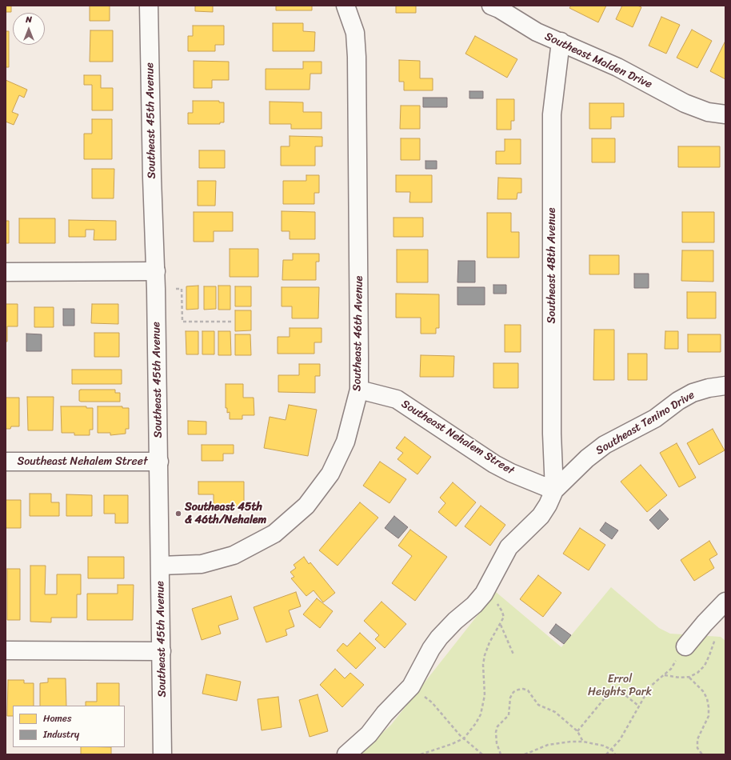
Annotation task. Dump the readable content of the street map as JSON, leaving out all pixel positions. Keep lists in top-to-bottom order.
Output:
{
  "streets": {
    "street": [
      "Southeast Malden Drive",
      "Southeast 45th Avenue",
      "Southeast 48th Avenue",
      "Southeast 46th Avenue",
      "Southeast Tenino Drive",
      "Southeast Nehalem Street"
    ]
  },
  "crossings": [
    ["Southeast Malden Drive", "Southeast 48th Avenue"],
    ["Southeast 45th Avenue", "Southeast 46th Avenue"],
    ["Southeast 45th Avenue", "Southeast Nehalem Street"],
    ["Southeast 48th Avenue", "Southeast Tenino Drive"],
    ["Southeast 48th Avenue", "Southeast Nehalem Street"],
    ["Southeast 46th Avenue", "Southeast Nehalem Street"],
    ["Southeast Tenino Drive", "Southeast Nehalem Street"]
  ],
  "parks": ["Errol Heights Park"],
  "places": ["Southeast 45th & 46th/Nehalem"],
  "legend": ["Homes", "Industry"],
  "north": "top"
}
